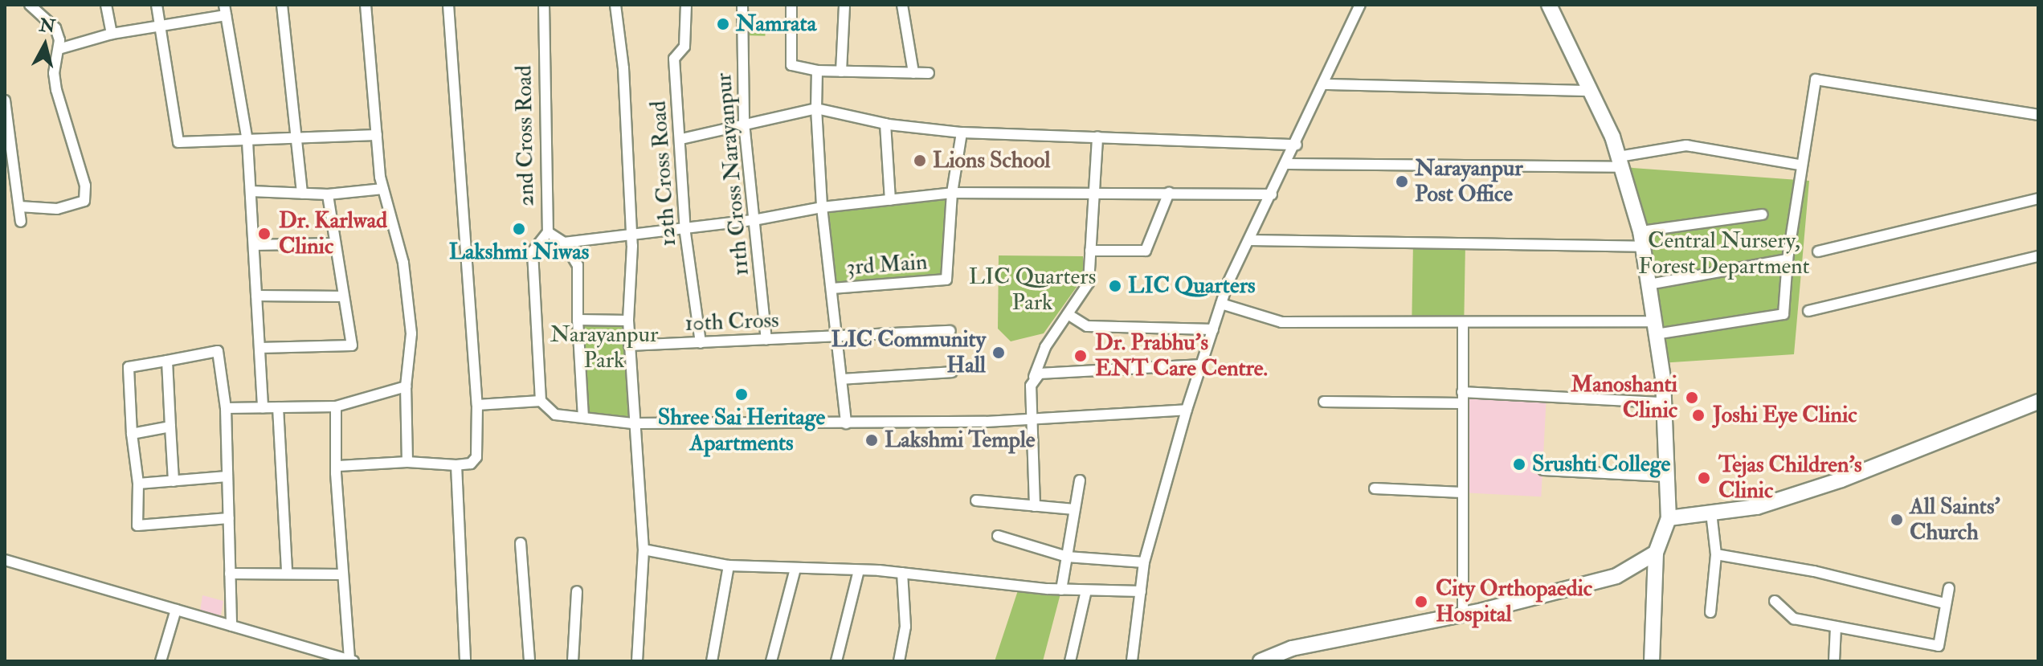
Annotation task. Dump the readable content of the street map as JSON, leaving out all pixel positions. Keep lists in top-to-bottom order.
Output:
{
  "streets": {
    "street": [
      "2nd Cross Road",
      "12th Cross Road",
      "11th Cross Narayanpur",
      "3rd Main",
      "10th Cross"
    ]
  },
  "crossings": [
    ["12th Cross Road", "10th Cross"],
    ["11th Cross Narayanpur", "10th Cross"]
  ],
  "parks": ["Central Nursery, Forest Department", "LIC Quarters Park", "Narayanpur Park"],
  "places": [
    "Namrata",
    "Lions School",
    "Narayanpur Post Office",
    "Lakshmi Niwas",
    "Dr. Karlwad Clinic",
    "LIC Quarters",
    "LIC Community Hall",
    "Dr. Prabhu's ENT Care Centre.",
    "Shree Sai Heritage Apartments",
    "Manoshanti Clinic",
    "Joshi Eye Clinic",
    "Lakshmi Temple",
    "Srushti College",
    "Tejas Children's Clinic",
    "All Saints' Church",
    "City Orthopaedic Hospital"
  ],
  "north": "top"
}
